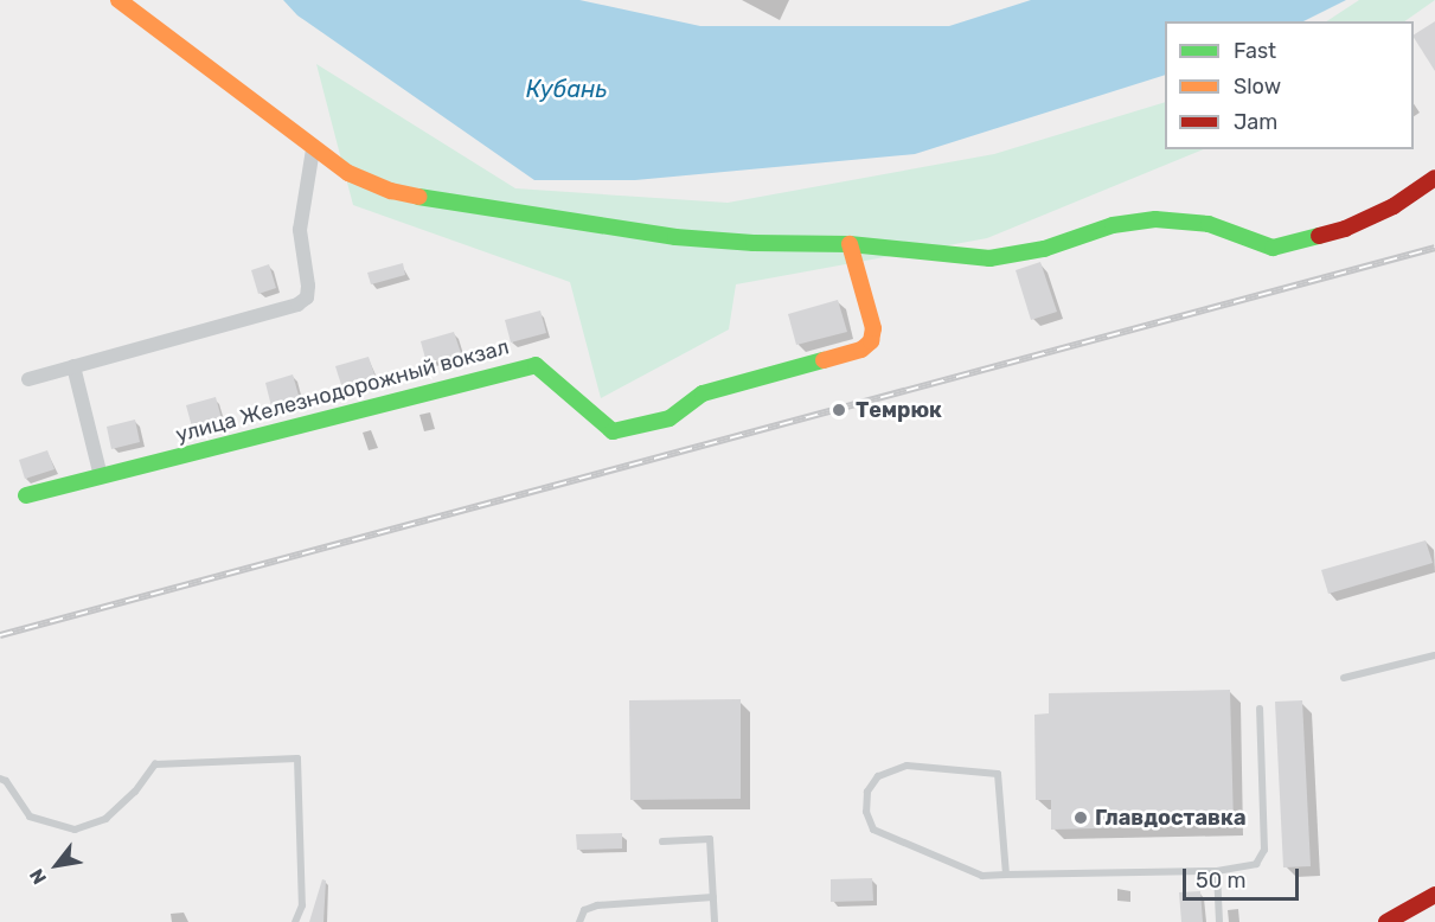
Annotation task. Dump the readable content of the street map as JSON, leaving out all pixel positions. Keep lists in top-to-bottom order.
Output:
{
  "streets": {
    "street": ["улица Железнодорожный вокзал"]
  },
  "water": ["Кубань"],
  "places": ["Темрюк", "Главдоставка"],
  "legend": ["Fast", "Slow", "Jam"],
  "scale_bar": "50 m",
  "north": "bottom left"
}
